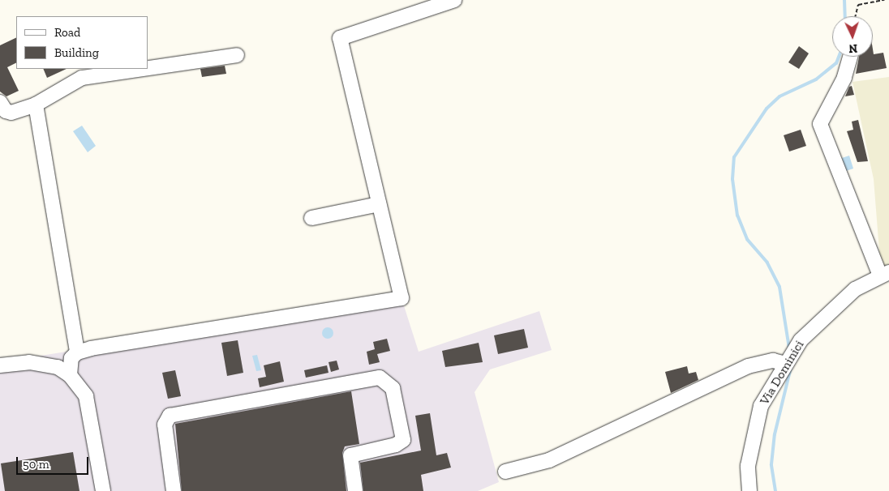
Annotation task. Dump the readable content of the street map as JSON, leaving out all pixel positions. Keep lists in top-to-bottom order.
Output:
{
  "streets": {
    "street": ["Via Dominici"]
  },
  "legend": ["Road", "Building"],
  "scale_bar": "50 m",
  "north": "bottom"
}
